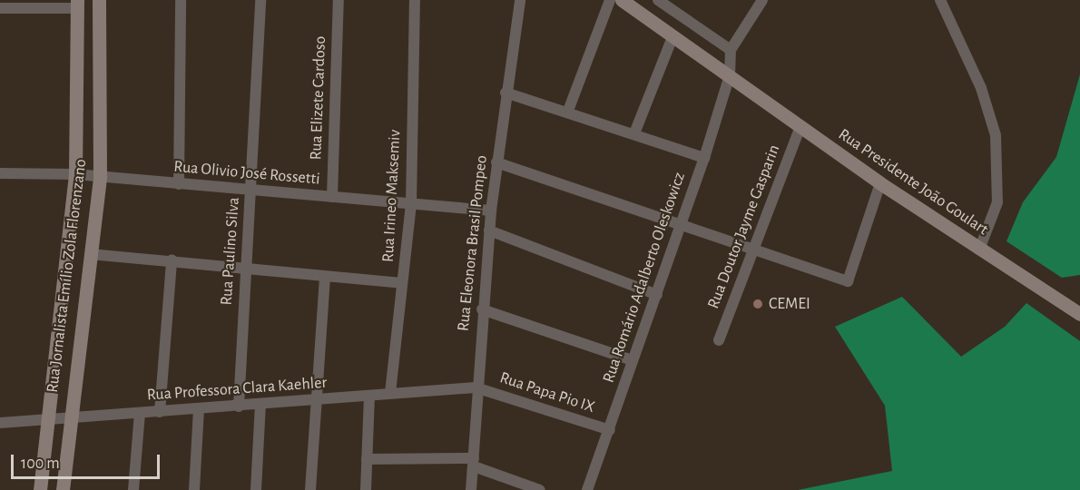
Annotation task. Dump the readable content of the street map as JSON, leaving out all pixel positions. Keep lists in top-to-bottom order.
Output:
{
  "streets": {
    "street": [
      "Rua Elizete Cardoso",
      "Rua Olivio José Rossetti",
      "Rua Presidente João Goulart",
      "Rua Irineo Maksemiv",
      "Rua Doutor Jayme Gasparin",
      "Rua Eleonora Brasil Pompeo",
      "Rua Paulino Silva",
      "Rua Jornalista Emílio Zola Florenzano",
      "Rua Romário Adalberto Oleskowicz",
      "Rua Professora Clara Kaehler",
      "Rua Papa Pio IX"
    ]
  },
  "crossings": [
    ["Rua Elizete Cardoso", "Rua Olivio José Rossetti"],
    ["Rua Olivio José Rossetti", "Rua Irineo Maksemiv"],
    ["Rua Olivio José Rossetti", "Rua Eleonora Brasil Pompeo"],
    ["Rua Olivio José Rossetti", "Rua Paulino Silva"],
    ["Rua Olivio José Rossetti", "Rua Jornalista Emílio Zola Florenzano"],
    ["Rua Presidente João Goulart", "Rua Doutor Jayme Gasparin"],
    ["Rua Presidente João Goulart", "Rua Romário Adalberto Oleskowicz"],
    ["Rua Irineo Maksemiv", "Rua Professora Clara Kaehler"],
    ["Rua Eleonora Brasil Pompeo", "Rua Professora Clara Kaehler"],
    ["Rua Eleonora Brasil Pompeo", "Rua Papa Pio IX"],
    ["Rua Paulino Silva", "Rua Professora Clara Kaehler"],
    ["Rua Jornalista Emílio Zola Florenzano", "Rua Professora Clara Kaehler"],
    ["Rua Romário Adalberto Oleskowicz", "Rua Papa Pio IX"],
    ["Rua Professora Clara Kaehler", "Rua Papa Pio IX"]
  ],
  "places": ["CEMEI"],
  "scale_bar": "100 m"
}
